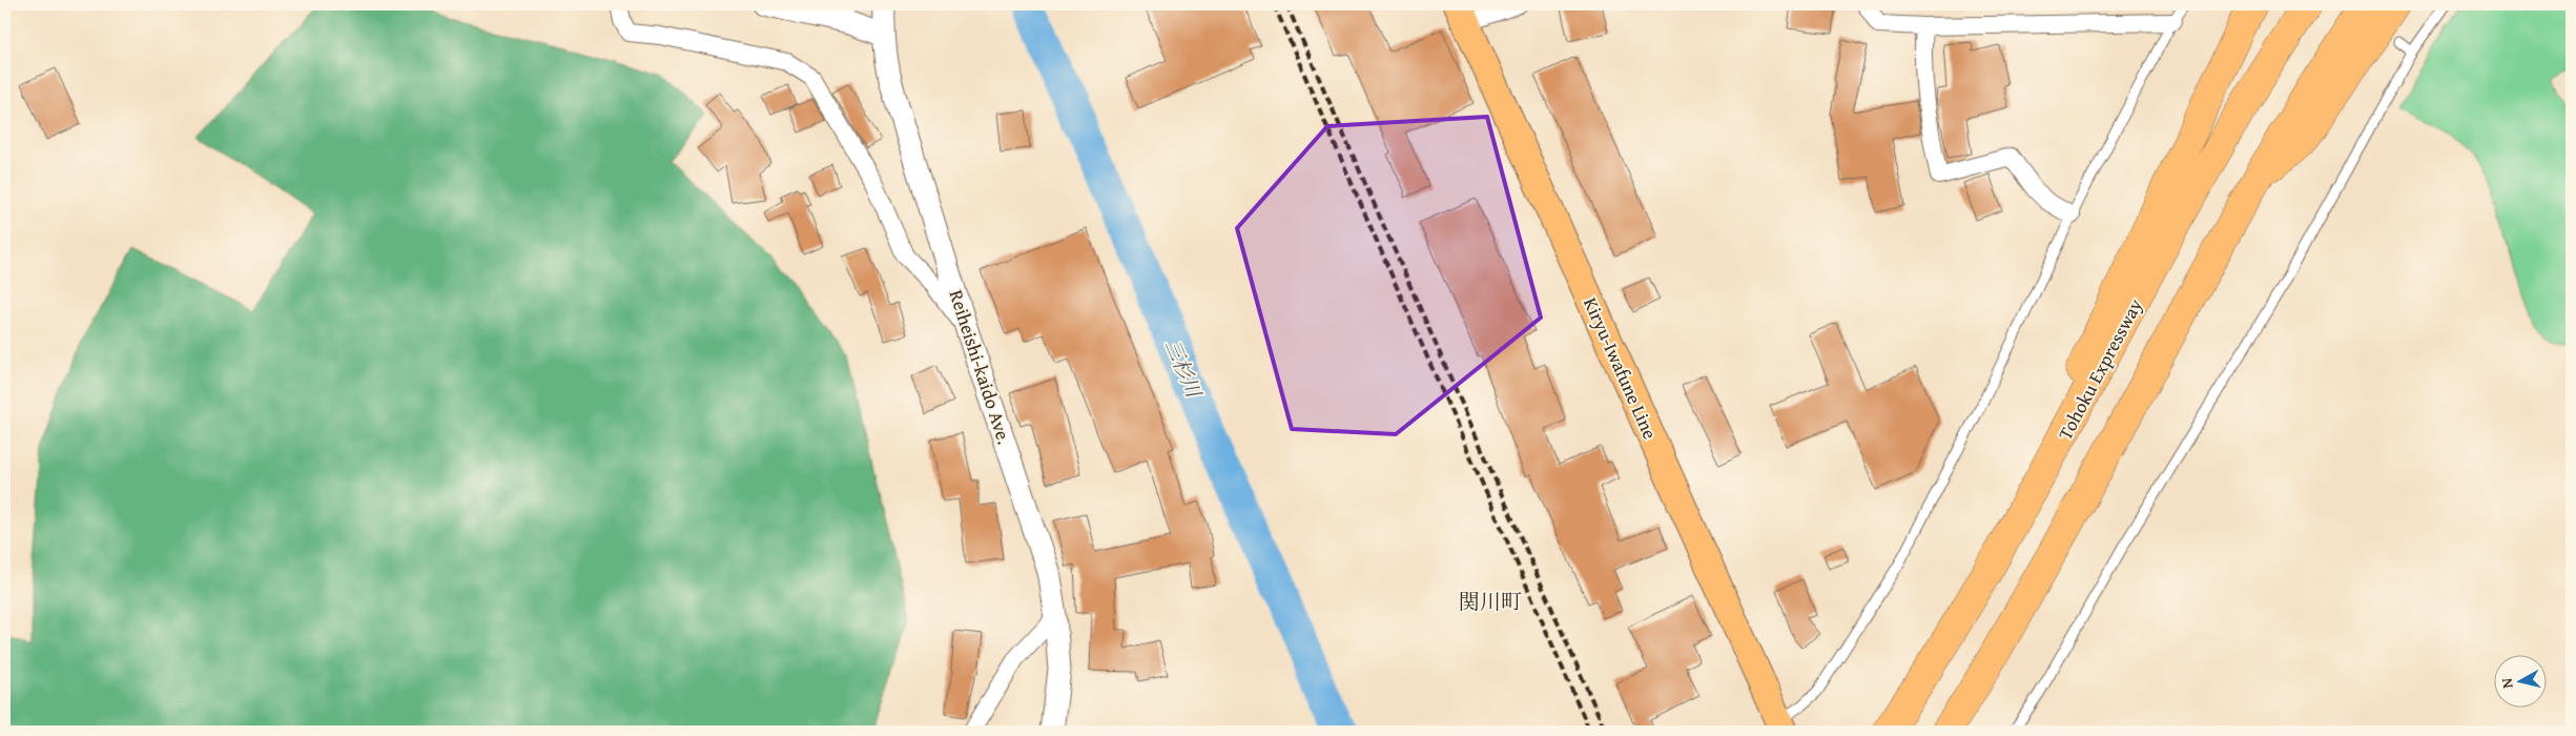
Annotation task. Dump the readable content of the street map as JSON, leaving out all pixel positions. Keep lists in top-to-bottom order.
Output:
{
  "streets": {
    "highway": ["Tohoku Expressway"],
    "main road": ["Kiryu-Iwafune Line"],
    "street": ["Reiheishi-kaido Ave."]
  },
  "districts": ["関川町"],
  "water": ["三杉川"],
  "north": "left"
}
